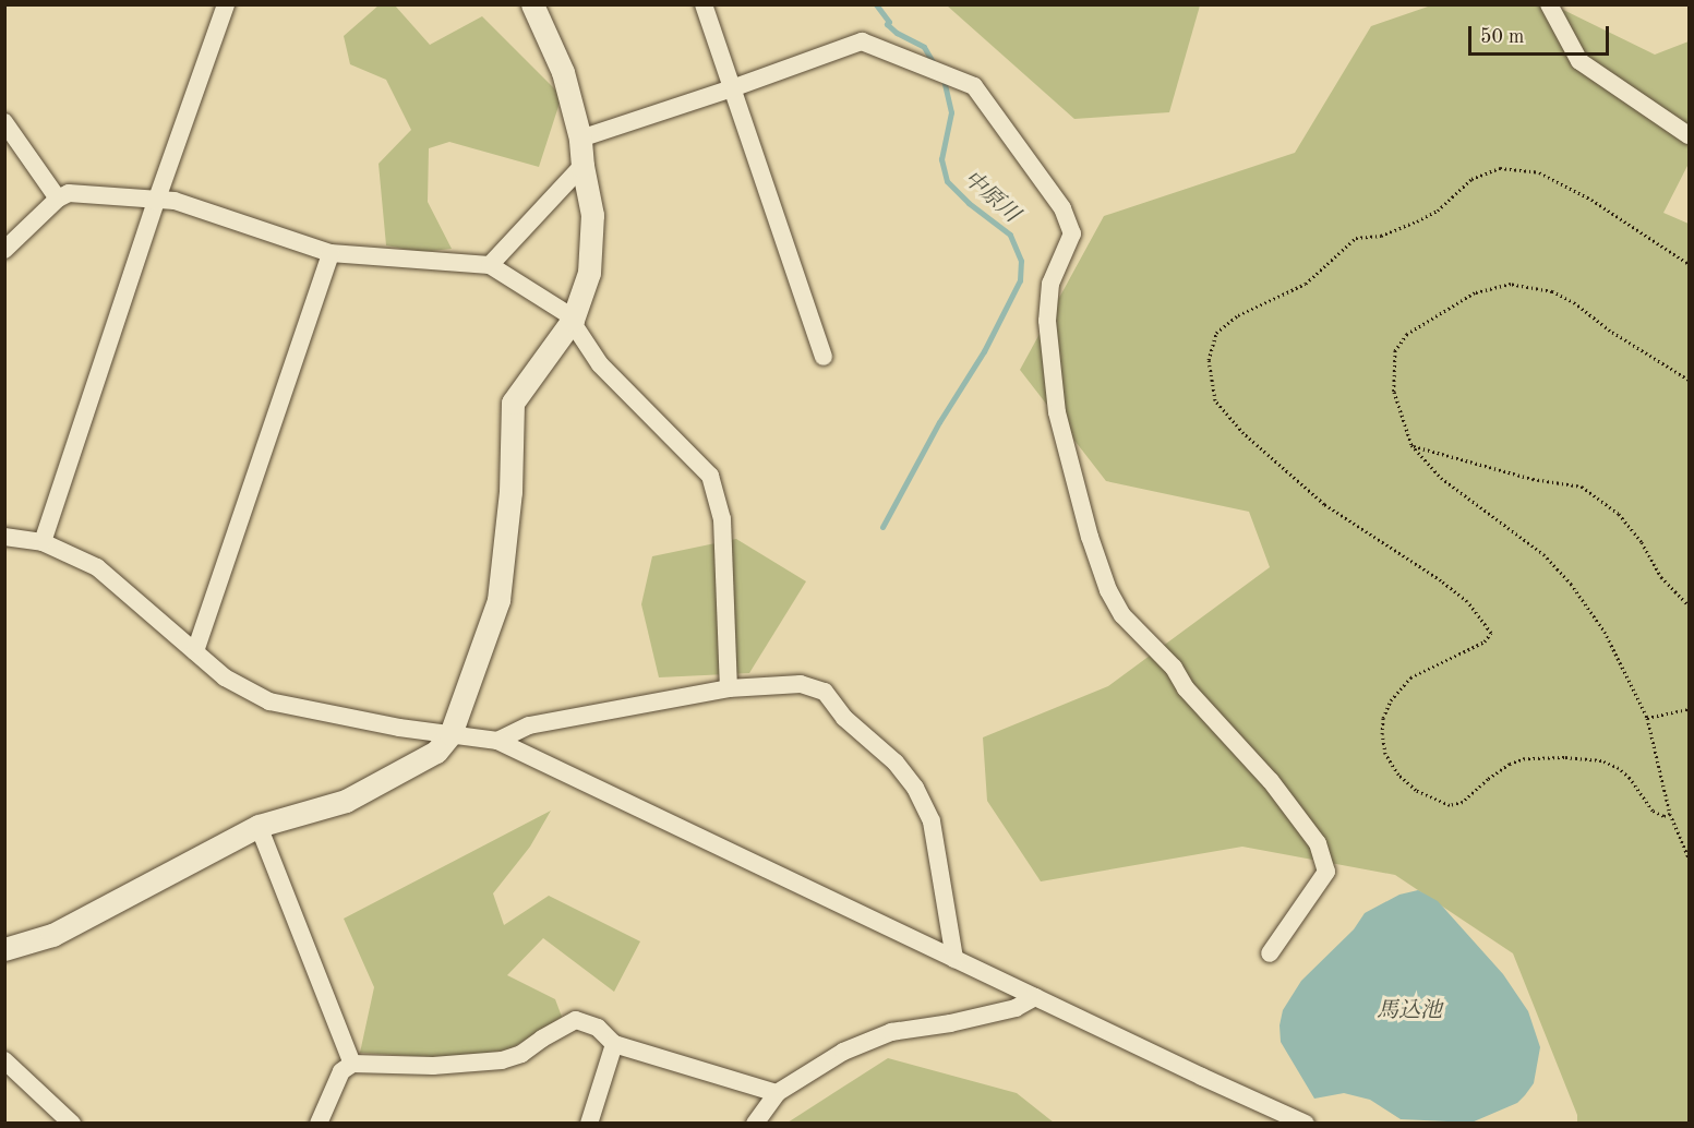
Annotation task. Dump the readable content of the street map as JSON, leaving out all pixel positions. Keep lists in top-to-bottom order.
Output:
{
  "water": ["中原川", "馬込池"],
  "scale_bar": "50 m"
}
